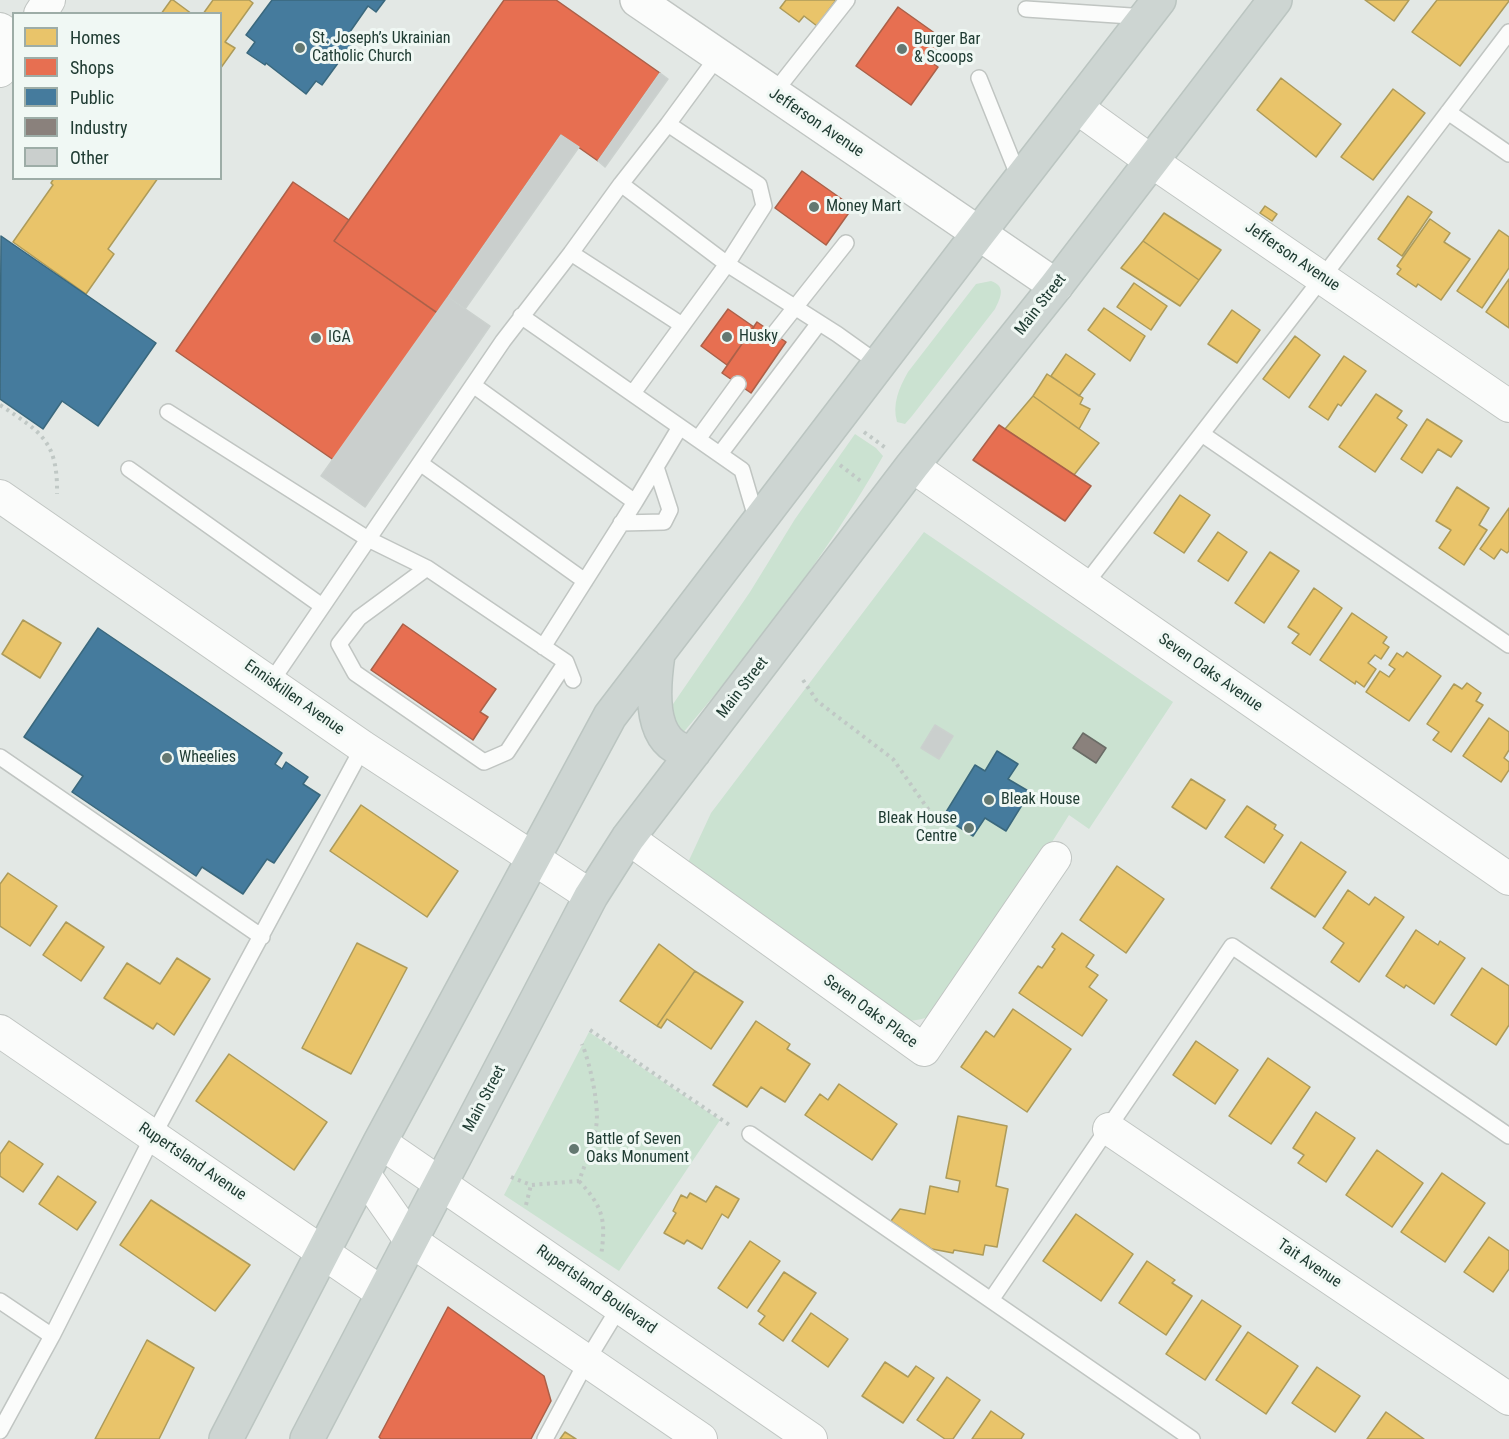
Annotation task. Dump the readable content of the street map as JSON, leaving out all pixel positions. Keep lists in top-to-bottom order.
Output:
{
  "streets": {
    "main road": ["Main Street"],
    "street": [
      "Jefferson Avenue",
      "Seven Oaks Avenue",
      "Enniskillen Avenue",
      "Seven Oaks Place",
      "Rupertsland Avenue",
      "Tait Avenue",
      "Rupertsland Boulevard"
    ]
  },
  "crossings": [
    ["Jefferson Avenue", "Main Street"],
    ["Main Street", "Seven Oaks Avenue"],
    ["Main Street", "Enniskillen Avenue"],
    ["Main Street", "Seven Oaks Place"],
    ["Main Street", "Rupertsland Avenue"],
    ["Main Street", "Rupertsland Boulevard"]
  ],
  "places": [
    "St. Joseph’s Ukrainian Catholic Church",
    "Burger Bar & Scoops",
    "Money Mart",
    "Husky",
    "IGA",
    "Wheelies",
    "Bleak House",
    "Bleak House Centre",
    "Battle of Seven Oaks Monument"
  ],
  "legend": [
    "Homes",
    "Shops",
    "Public",
    "Industry",
    "Other"
  ]
}
